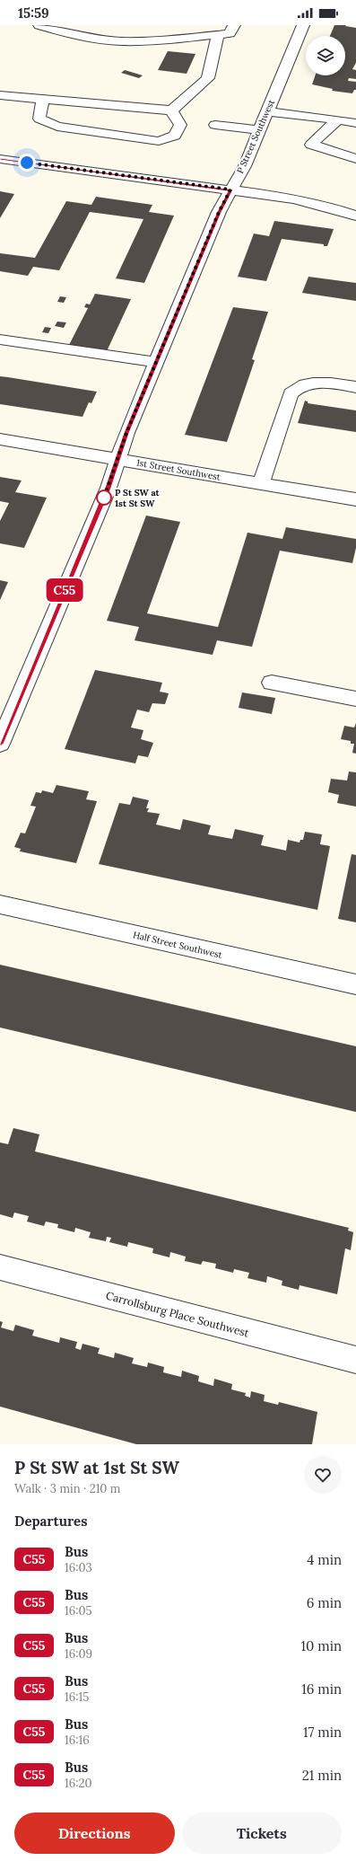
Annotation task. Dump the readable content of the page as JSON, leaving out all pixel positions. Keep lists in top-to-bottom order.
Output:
{
  "streets": {
    "street": [
      "P Street Southwest",
      "1st Street Southwest",
      "Half Street Southwest",
      "Carrollsburg Place Southwest"
    ]
  },
  "crossings": [
    ["P Street Southwest", "1st Street Southwest"]
  ],
  "places": ["P St SW at 1st St SW"],
  "lines": ["bus line C55"],
  "page": {
    "status": "15:59",
    "on_map": "C55",
    "heading": [
      ["P St SW at 1st St SW", "Walk · 3 min · 210 m"],
      "Departures"
    ],
    "list": [
      {
        "mark": "C55",
        "name": "Bus",
        "note": "16:03",
        "value": "4 min"
      },
      {
        "mark": "C55",
        "name": "Bus",
        "note": "16:05",
        "value": "6 min"
      },
      {
        "mark": "C55",
        "name": "Bus",
        "note": "16:09",
        "value": "10 min"
      },
      {
        "mark": "C55",
        "name": "Bus",
        "note": "16:15",
        "value": "16 min"
      },
      {
        "mark": "C55",
        "name": "Bus",
        "note": "16:16",
        "value": "17 min"
      },
      {
        "mark": "C55",
        "name": "Bus",
        "note": "16:20",
        "value": "21 min"
      }
    ],
    "buttons": ["Directions", "Tickets"]
  }
}
